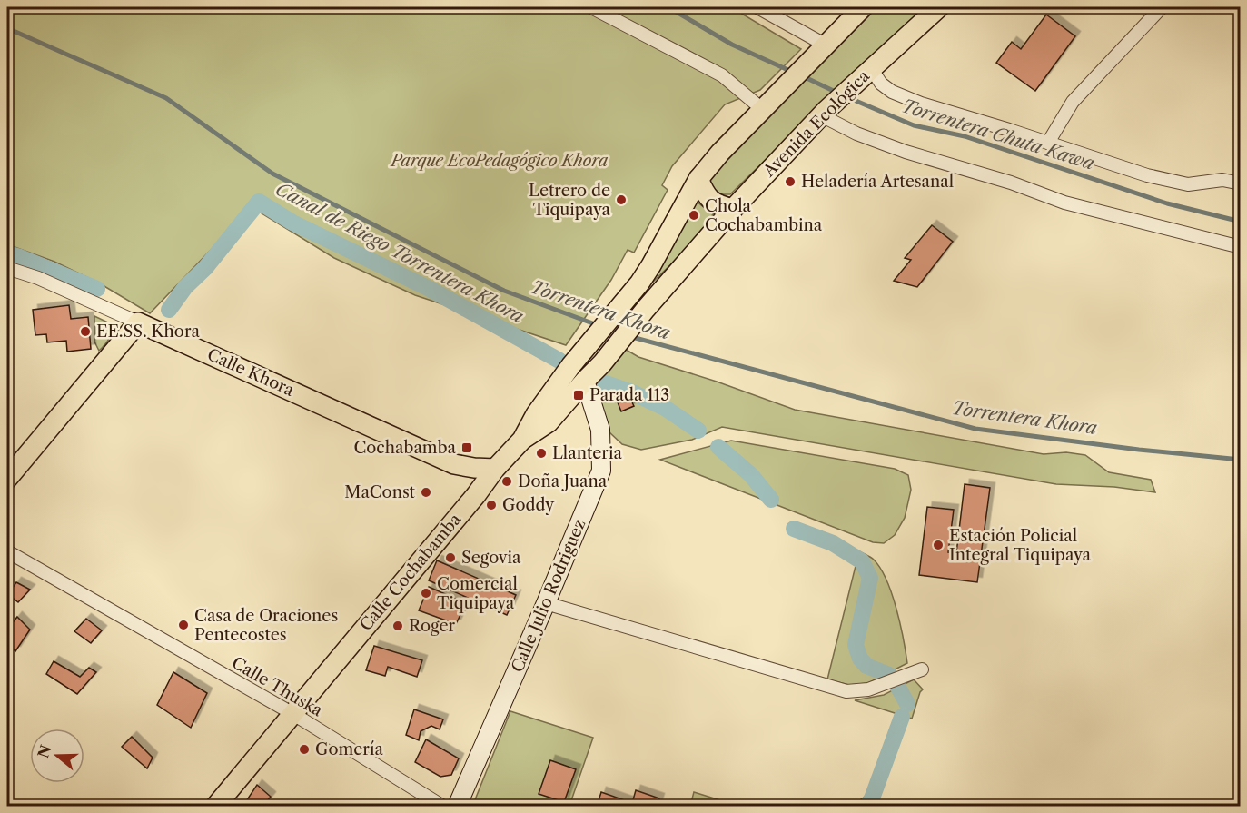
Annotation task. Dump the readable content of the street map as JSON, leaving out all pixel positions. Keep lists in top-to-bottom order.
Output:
{
  "streets": {
    "main road": [
      "Avenida Ecológica",
      "Calle Khora",
      "Calle Cochabamba",
      "Calle Julio Rodriguez"
    ],
    "street": ["Calle Thuska"]
  },
  "crossings": [
    ["Avenida Ecológica", "Calle Cochabamba"],
    ["Avenida Ecológica", "Calle Julio Rodriguez"],
    ["Calle Khora", "Calle Cochabamba"],
    ["Calle Cochabamba", "Calle Thuska"]
  ],
  "water": ["Torrentera Chuta Kawa", "Canal de Riego Torrentera Khora", "Torrentera Khora"],
  "parks": ["Parque EcoPedagógico Khora"],
  "places": {
    "other": [
      "Heladería Artesanal",
      "Letrero de Tiquipaya",
      "Chola Cochabambina",
      "EE.SS. Khora",
      "Llanteria",
      "Doña Juana",
      "MaConst",
      "Goddy",
      "Estación Policial Integral Tiquipaya",
      "Segovia",
      "Comercial Tiquipaya",
      "Casa de Oraciones Pentecostes",
      "Roger",
      "Gomería"
    ],
    "transit": ["Parada 113", "Cochabamba"]
  },
  "north": "left"
}
